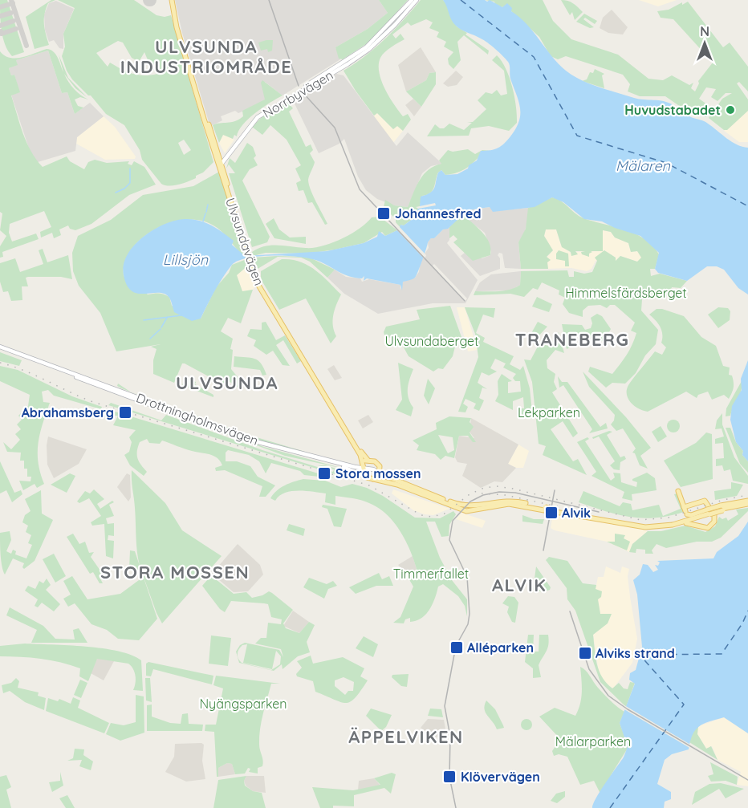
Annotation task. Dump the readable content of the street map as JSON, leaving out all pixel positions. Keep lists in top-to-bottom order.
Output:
{
  "streets": {
    "main road": ["Norrbyvägen", "Ulvsundavägen", "Drottningholmsvägen"]
  },
  "crossings": [
    ["Norrbyvägen", "Ulvsundavägen"],
    ["Ulvsundavägen", "Drottningholmsvägen"]
  ],
  "districts": [
    "ULVSUNDA INDUSTRIOMRÅDE",
    "TRANEBERG",
    "ULVSUNDA",
    "STORA MOSSEN",
    "ALVIK",
    "ÄPPELVIKEN"
  ],
  "water": ["Mälaren", "Lillsjön"],
  "parks": [
    "Himmelsfärdsberget",
    "Ulvsundaberget",
    "Lekparken",
    "Timmerfallet",
    "Nyängsparken",
    "Mälarparken"
  ],
  "places": {
    "other": ["Huvudstabadet"],
    "transit": [
      "Johannesfred",
      "Abrahamsberg",
      "Stora mossen",
      "Alvik",
      "Alléparken",
      "Alviks strand",
      "Klövervägen"
    ]
  },
  "north": "top"
}
